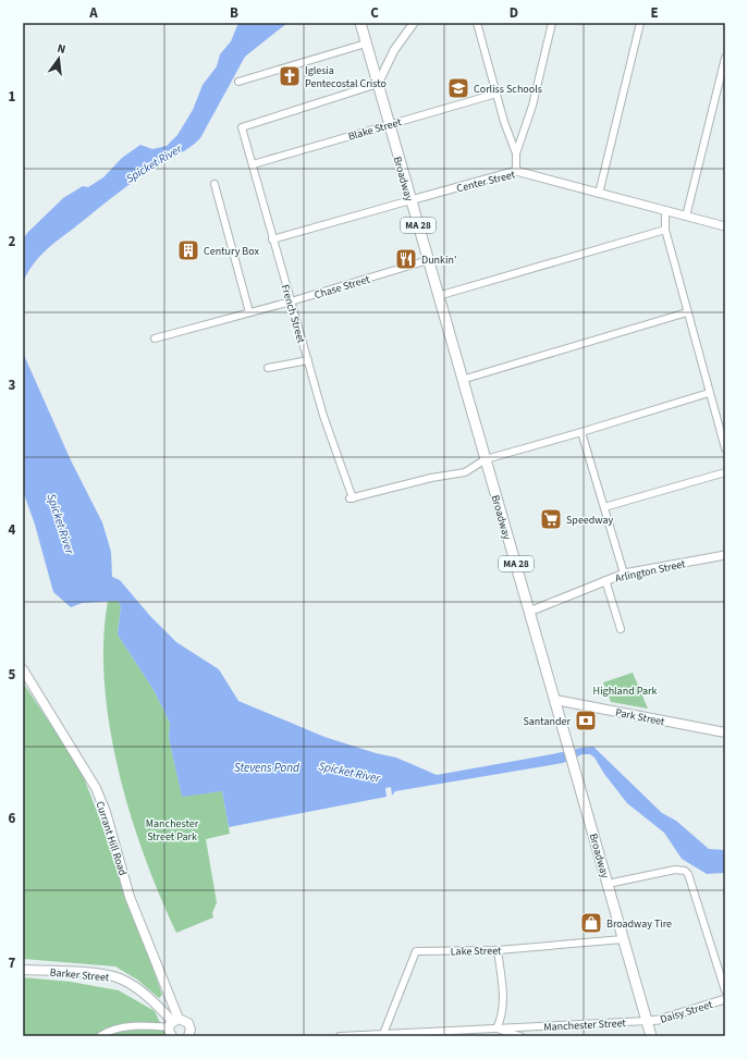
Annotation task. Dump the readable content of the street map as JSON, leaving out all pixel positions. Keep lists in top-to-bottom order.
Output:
{
  "streets": {
    "main road": [
      "Broadway",
      "MA 28",
      "Park Street",
      "Currant Hill Road",
      "Barker Street"
    ],
    "street": [
      "Blake Street",
      "Center Street",
      "Chase Street",
      "French Street",
      "Arlington Street",
      "Lake Street",
      "Daisy Street",
      "Manchester Street"
    ]
  },
  "crossings": [
    ["Blake Street", "Broadway"],
    ["Blake Street", "French Street"],
    ["Broadway", "Center Street"],
    ["Broadway", "Chase Street"],
    ["Broadway", "French Street"],
    ["Broadway", "Arlington Street"],
    ["Broadway", "Park Street"],
    ["Broadway", "Lake Street"],
    ["Broadway", "Daisy Street"],
    ["Broadway", "Manchester Street"],
    ["Center Street", "French Street"],
    ["Chase Street", "French Street"],
    ["Currant Hill Road", "Barker Street"],
    ["Lake Street", "Manchester Street"],
    ["Daisy Street", "Manchester Street"]
  ],
  "water": ["Spicket River", "Stevens Pond"],
  "parks": ["Highland Park", "Manchester Street Park"],
  "places": {
    "church": ["Iglesia Pentecostal Cristo"],
    "school or university": ["Corliss Schools"],
    "building": ["Century Box"],
    "restaurant": ["Dunkin'"],
    "supermarket": ["Speedway"],
    "bank": ["Santander"],
    "shop": ["Broadway Tire"]
  },
  "north": "top",
  "grid": {
    "columns": [
      "A",
      "B",
      "C",
      "D",
      "E"
    ],
    "rows": [
      "1",
      "2",
      "3",
      "4",
      "5",
      "6",
      "7"
    ]
  }
}
